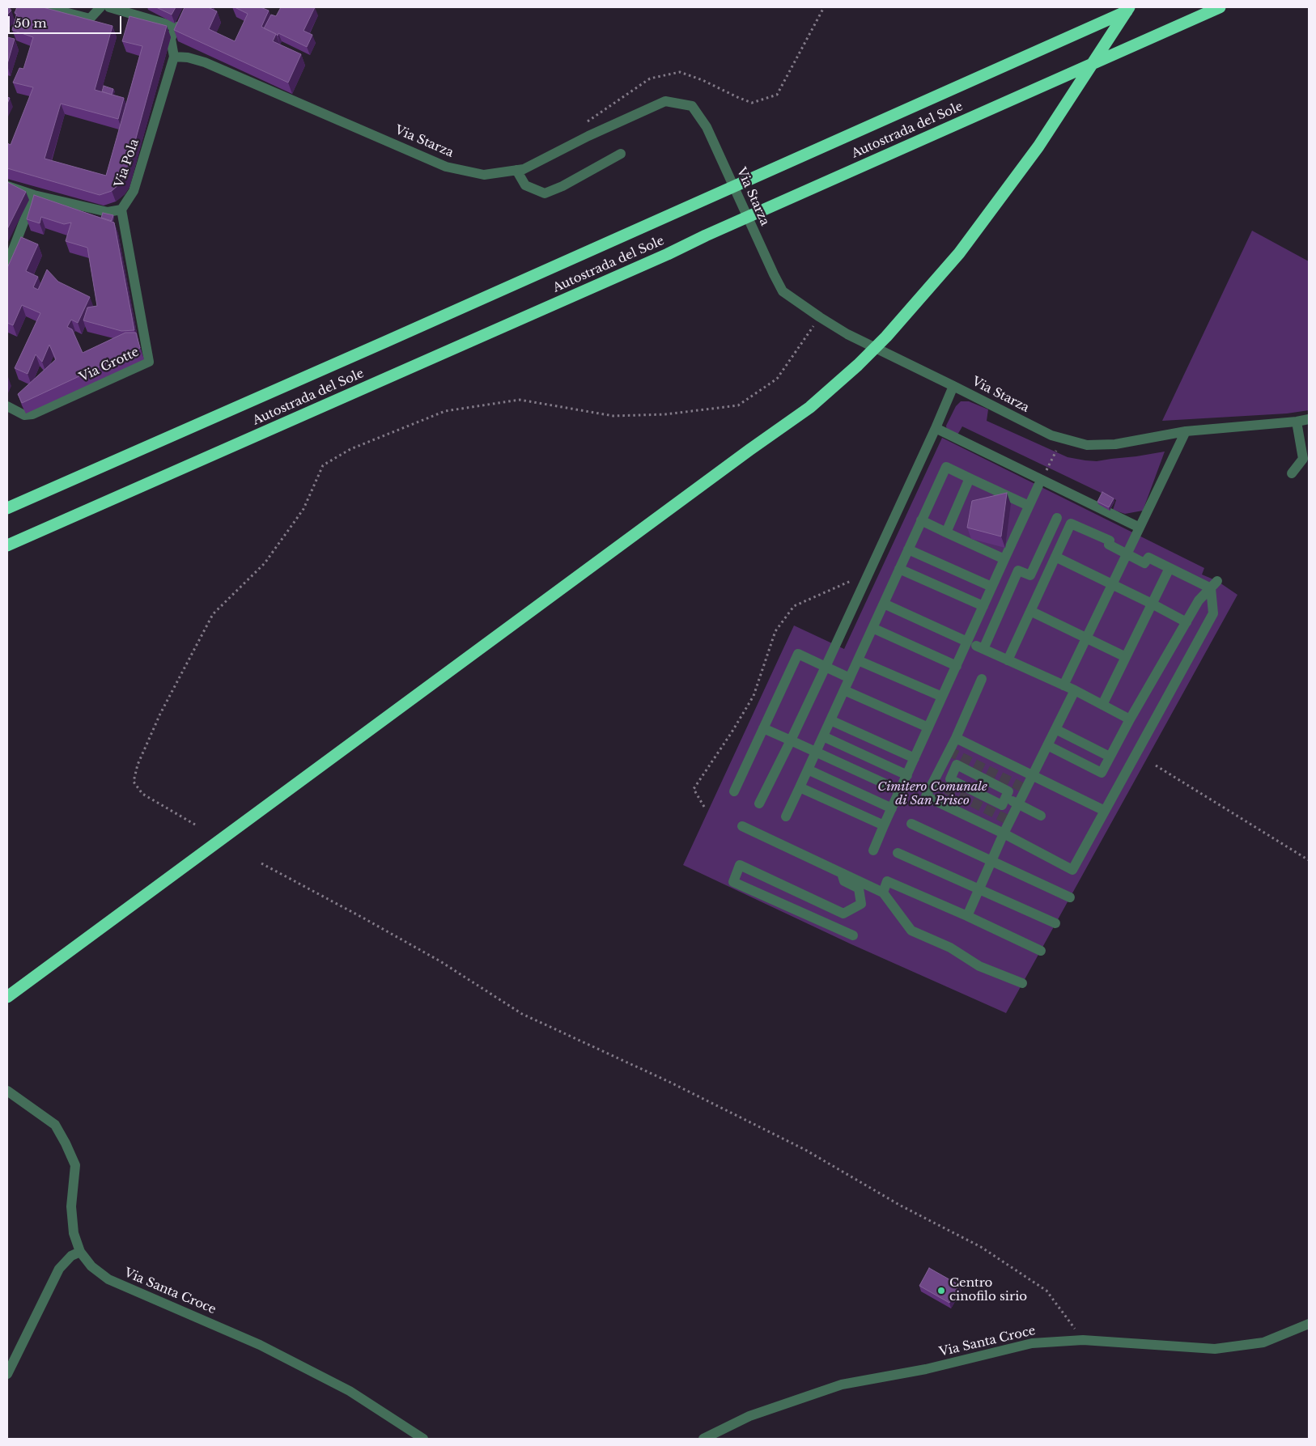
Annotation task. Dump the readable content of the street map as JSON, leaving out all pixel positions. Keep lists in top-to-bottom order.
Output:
{
  "streets": {
    "highway": ["Autostrada del Sole"],
    "street": [
      "Via Starza",
      "Via Pola",
      "Via Grotte",
      "Via Santa Croce"
    ]
  },
  "crossings": [
    ["Via Starza", "Via Pola"],
    ["Via Pola", "Via Grotte"]
  ],
  "parks": ["Cimitero Comunale di San Prisco"],
  "places": ["Centro cinofilo sirio"],
  "scale_bar": "50 m"
}
